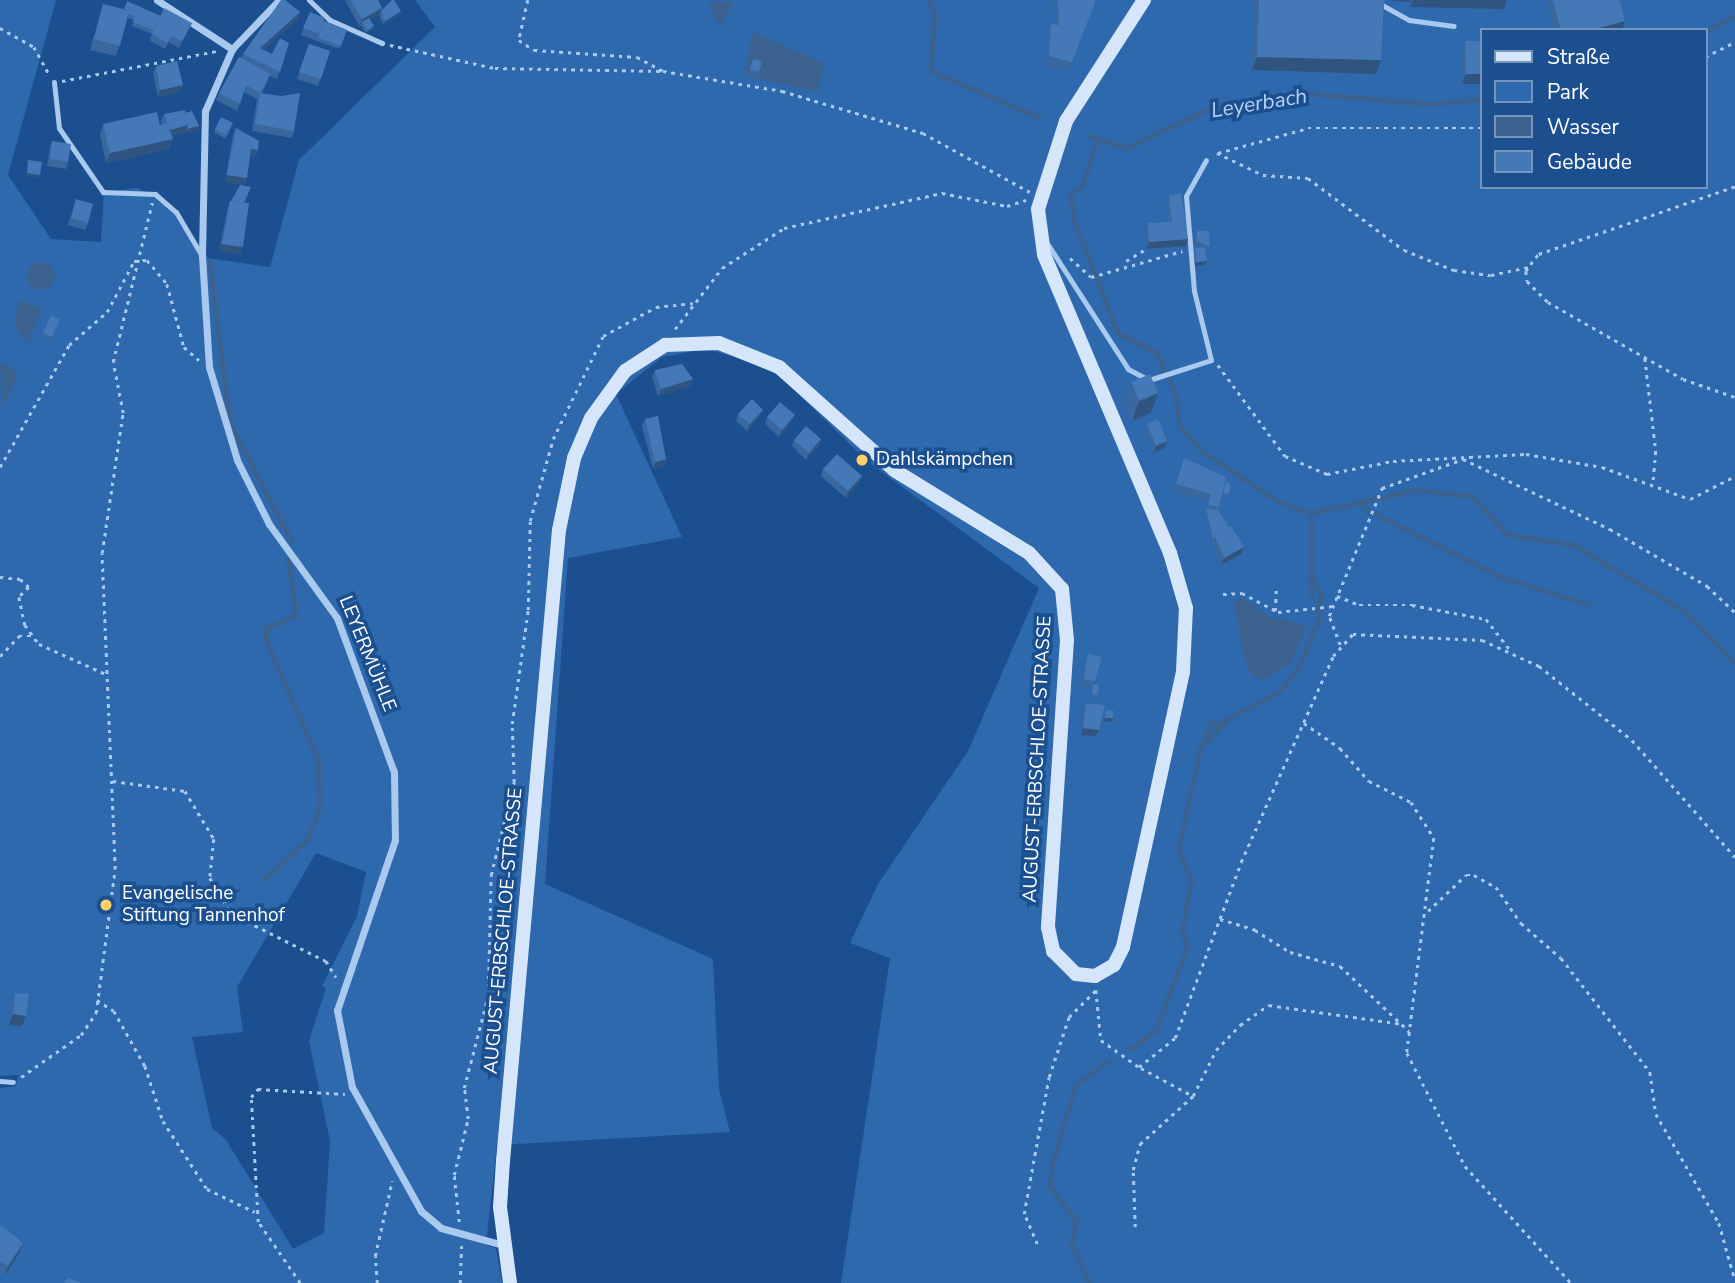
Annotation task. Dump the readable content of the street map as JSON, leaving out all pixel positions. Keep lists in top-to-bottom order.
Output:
{
  "streets": {
    "main road": ["AUGUST-ERBSCHLOE-STRASSE"],
    "street": ["LEYERMÜHLE"]
  },
  "crossings": [
    ["LEYERMÜHLE", "AUGUST-ERBSCHLOE-STRASSE"]
  ],
  "water": ["Leyerbach"],
  "places": ["Dahlskämpchen", "Evangelische Stiftung Tannenhof"],
  "legend": [
    "Straße",
    "Park",
    "Wasser",
    "Gebäude"
  ]
}
